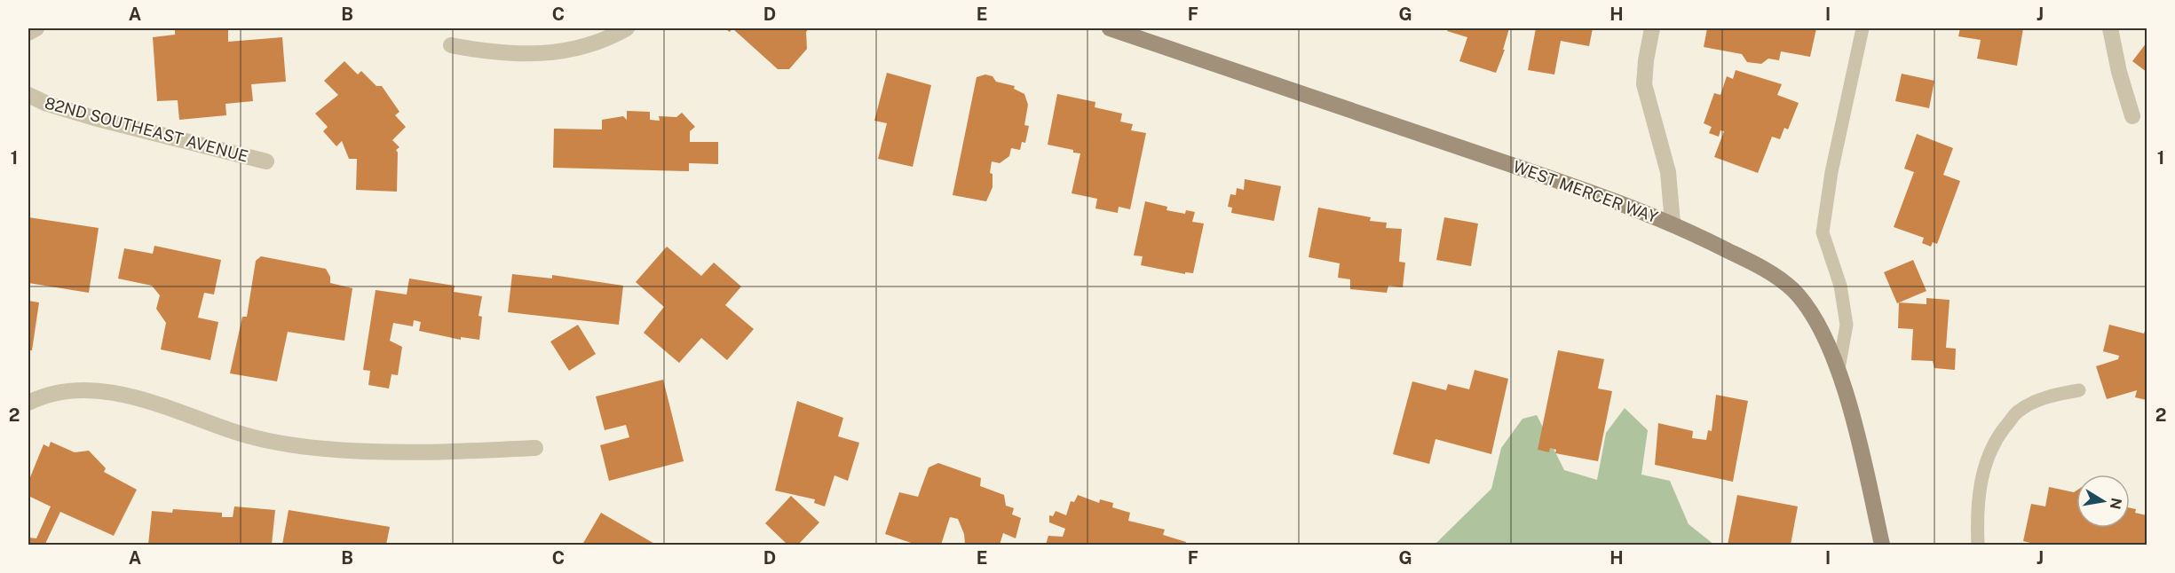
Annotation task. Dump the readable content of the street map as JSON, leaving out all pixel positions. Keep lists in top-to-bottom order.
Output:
{
  "streets": {
    "street": ["82ND SOUTHEAST AVENUE", "WEST MERCER WAY"]
  },
  "north": "right",
  "grid": {
    "columns": [
      "A",
      "B",
      "C",
      "D",
      "E",
      "F",
      "G",
      "H",
      "I",
      "J"
    ],
    "rows": ["1", "2"]
  }
}
